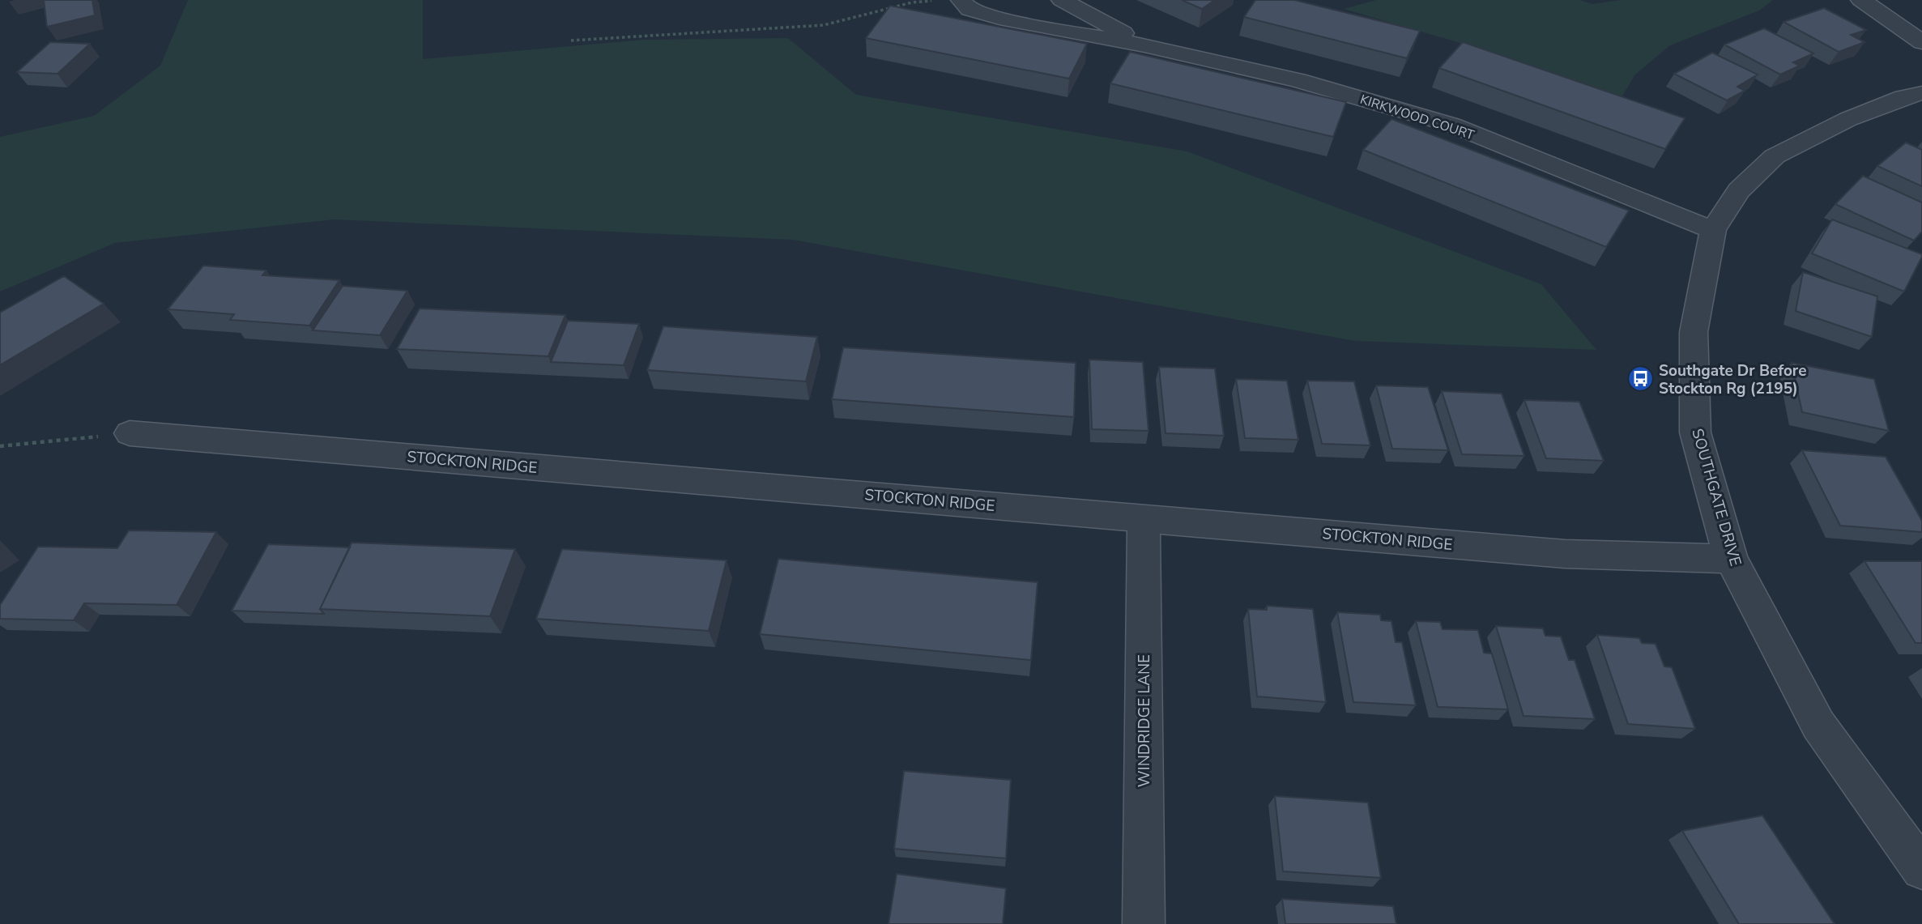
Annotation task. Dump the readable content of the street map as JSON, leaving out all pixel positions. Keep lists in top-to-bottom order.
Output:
{
  "streets": {
    "street": [
      "KIRKWOOD COURT",
      "STOCKTON RIDGE",
      "SOUTHGATE DRIVE",
      "WINDRIDGE LANE"
    ]
  },
  "crossings": [
    ["KIRKWOOD COURT", "SOUTHGATE DRIVE"],
    ["STOCKTON RIDGE", "SOUTHGATE DRIVE"],
    ["STOCKTON RIDGE", "WINDRIDGE LANE"]
  ],
  "places": {
    "bus stop": ["Southgate Dr Before Stockton Rg (2195)"]
  }
}
